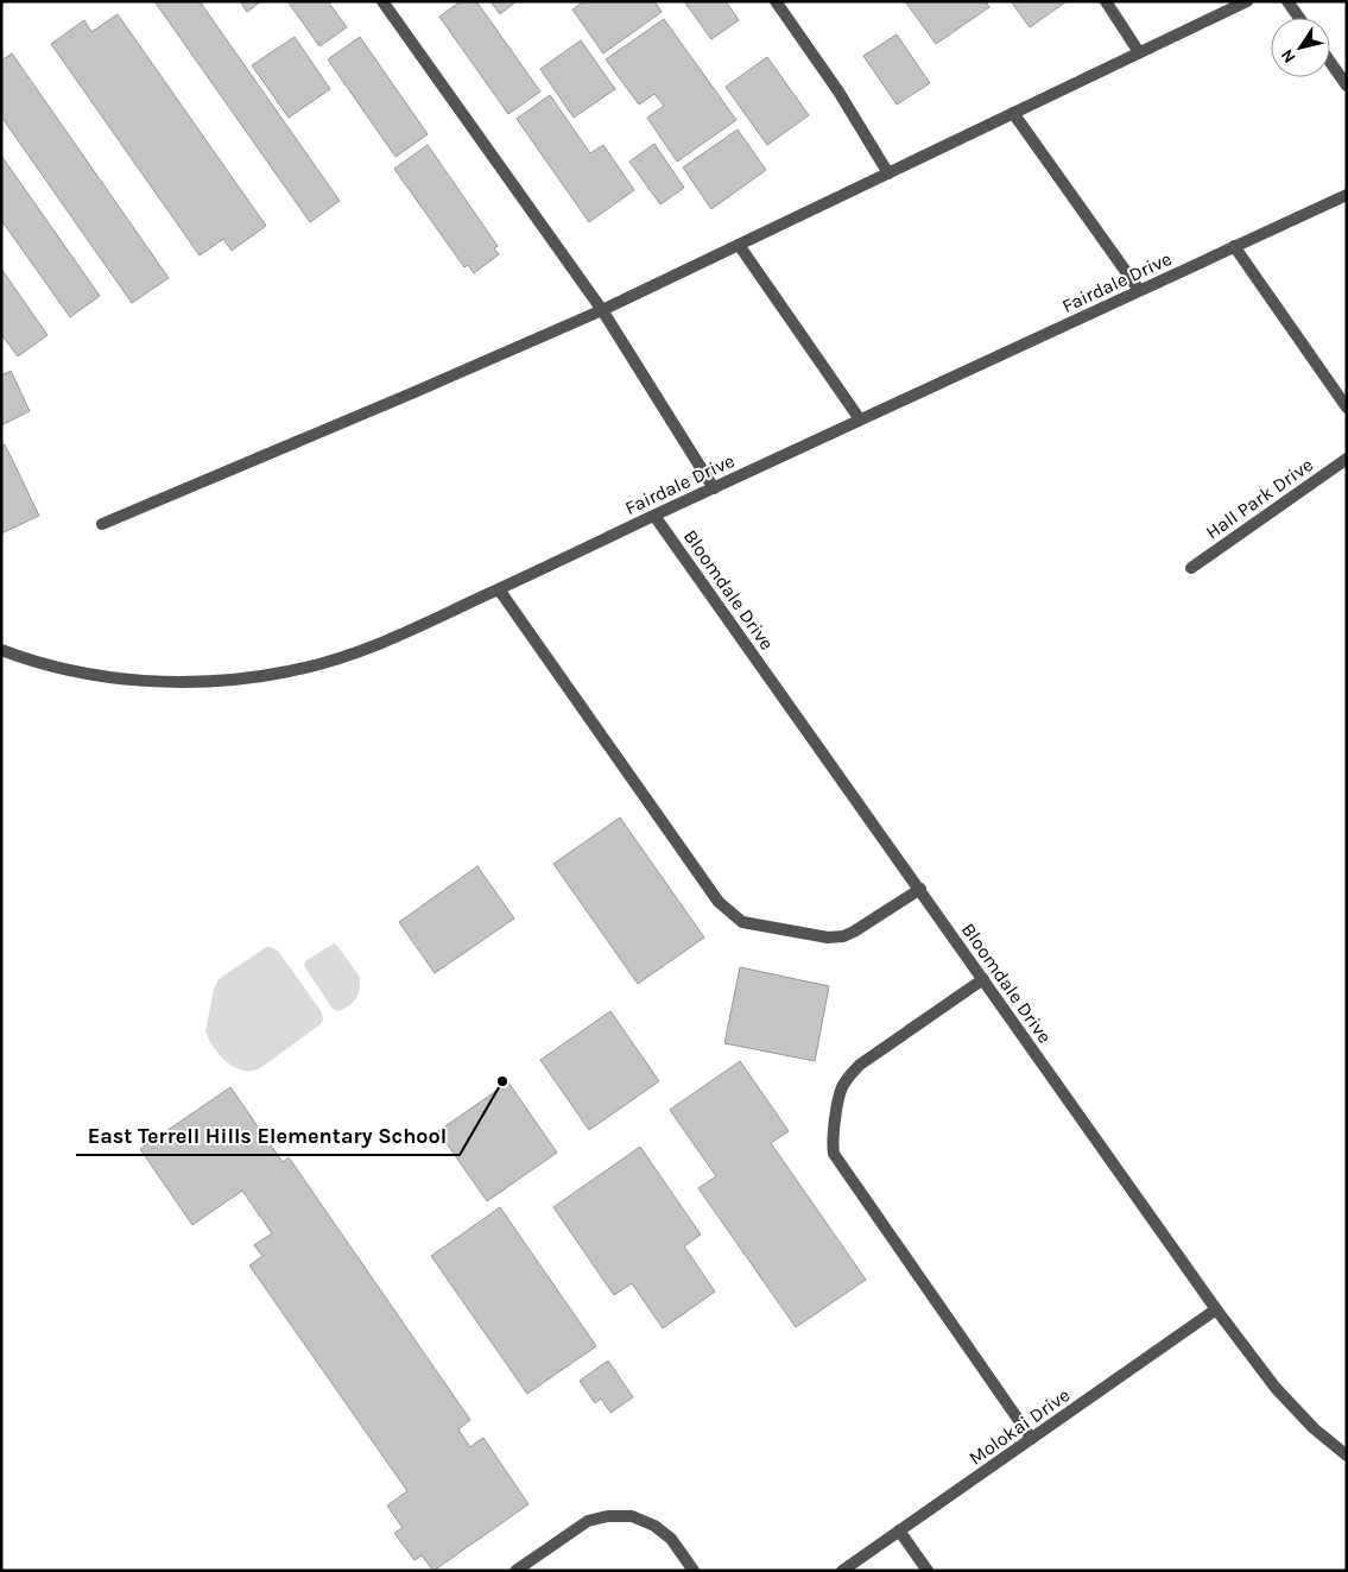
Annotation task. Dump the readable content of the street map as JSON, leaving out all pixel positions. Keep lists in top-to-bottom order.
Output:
{
  "streets": {
    "street": [
      "Fairdale Drive",
      "Hall Park Drive",
      "Bloomdale Drive",
      "Molokai Drive"
    ]
  },
  "crossings": [
    ["Fairdale Drive", "Bloomdale Drive"],
    ["Bloomdale Drive", "Molokai Drive"]
  ],
  "places": ["East Terrell Hills Elementary School"],
  "north": "bottom left"
}
